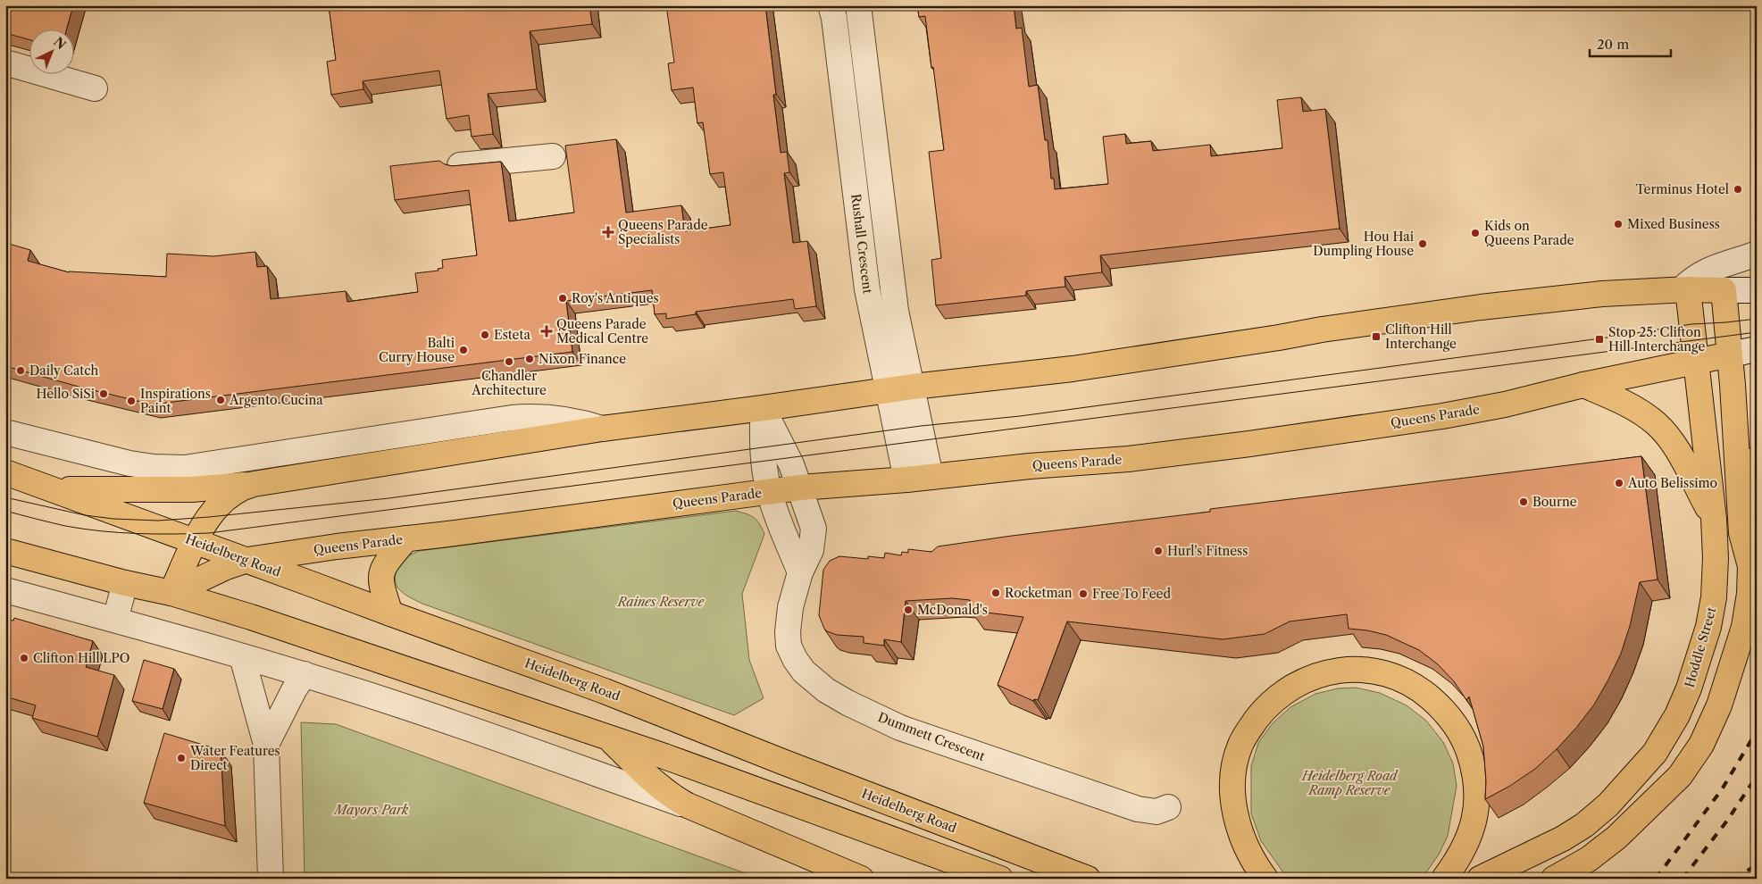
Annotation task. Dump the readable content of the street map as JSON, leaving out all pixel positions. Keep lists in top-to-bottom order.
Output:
{
  "streets": {
    "main road": ["Queens Parade", "Heidelberg Road", "Hoddle Street"],
    "street": ["Rushall Crescent", "Dummett Crescent"]
  },
  "crossings": [
    ["Rushall Crescent", "Queens Parade"],
    ["Queens Parade", "Heidelberg Road"],
    ["Queens Parade", "Hoddle Street"],
    ["Queens Parade", "Dummett Crescent"]
  ],
  "parks": ["Raines Reserve", "Heidelberg Road Ramp Reserve", "Mayors Park"],
  "places": {
    "other": [
      "Terminus Hotel",
      "Mixed Business",
      "Kids on Queens Parade",
      "Hou Hai Dumpling House",
      "Roy's Antiques",
      "Esteta",
      "Balti Curry House",
      "Nixon Finance",
      "Chandler Architecture",
      "Daily Catch",
      "Hello SiSi",
      "Argento Cucina",
      "Inspirations Paint",
      "Auto Belissimo",
      "Bourne",
      "Hurl's Fitness",
      "Rocketman",
      "Free To Feed",
      "McDonald's",
      "Clifton Hill LPO",
      "Water Features Direct"
    ],
    "health": ["Queens Parade Specialists", "Queens Parade Medical Centre"],
    "transit": ["Clifton Hill Interchange", "Stop 25: Clifton Hill Interchange"]
  },
  "scale_bar": "20 m",
  "north": "top right"
}
